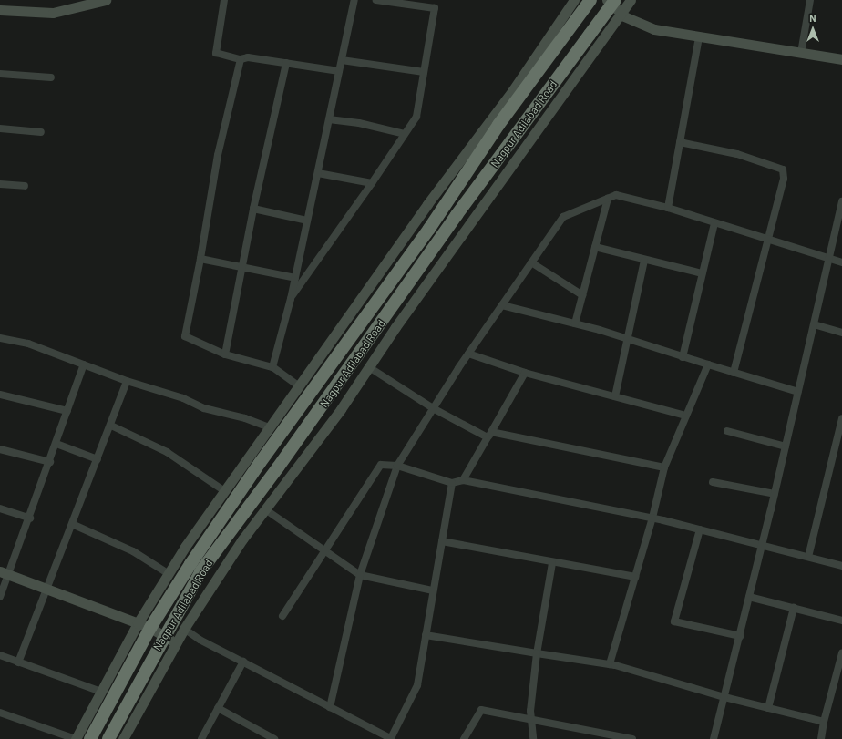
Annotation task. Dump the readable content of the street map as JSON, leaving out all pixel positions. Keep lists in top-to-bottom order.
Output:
{
  "streets": {
    "highway": ["Nagpur Adilabad Road"]
  },
  "north": "top"
}
